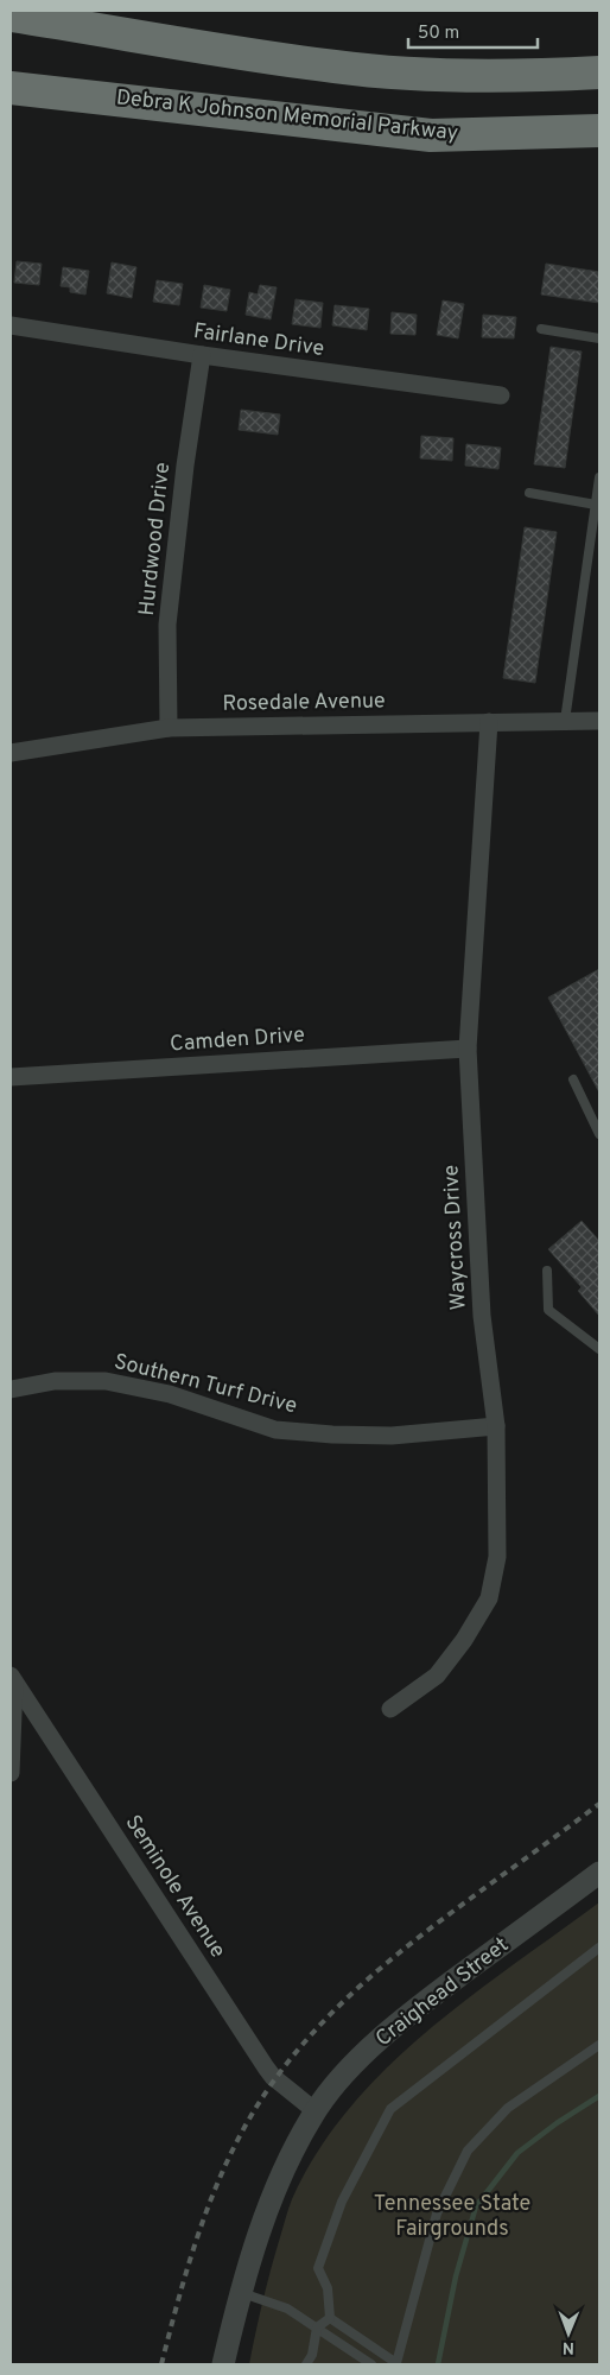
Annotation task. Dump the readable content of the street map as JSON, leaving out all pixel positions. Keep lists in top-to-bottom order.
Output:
{
  "streets": {
    "highway": ["Debra K Johnson Memorial Parkway"],
    "street": [
      "Fairlane Drive",
      "Hurdwood Drive",
      "Rosedale Avenue",
      "Camden Drive",
      "Waycross Drive",
      "Southern Turf Drive",
      "Seminole Avenue",
      "Craighead Street"
    ]
  },
  "crossings": [
    ["Fairlane Drive", "Hurdwood Drive"],
    ["Hurdwood Drive", "Rosedale Avenue"],
    ["Rosedale Avenue", "Waycross Drive"],
    ["Camden Drive", "Waycross Drive"],
    ["Waycross Drive", "Southern Turf Drive"],
    ["Seminole Avenue", "Craighead Street"]
  ],
  "parks": ["Tennessee State Fairgrounds"],
  "scale_bar": "50 m",
  "north": "bottom"
}
